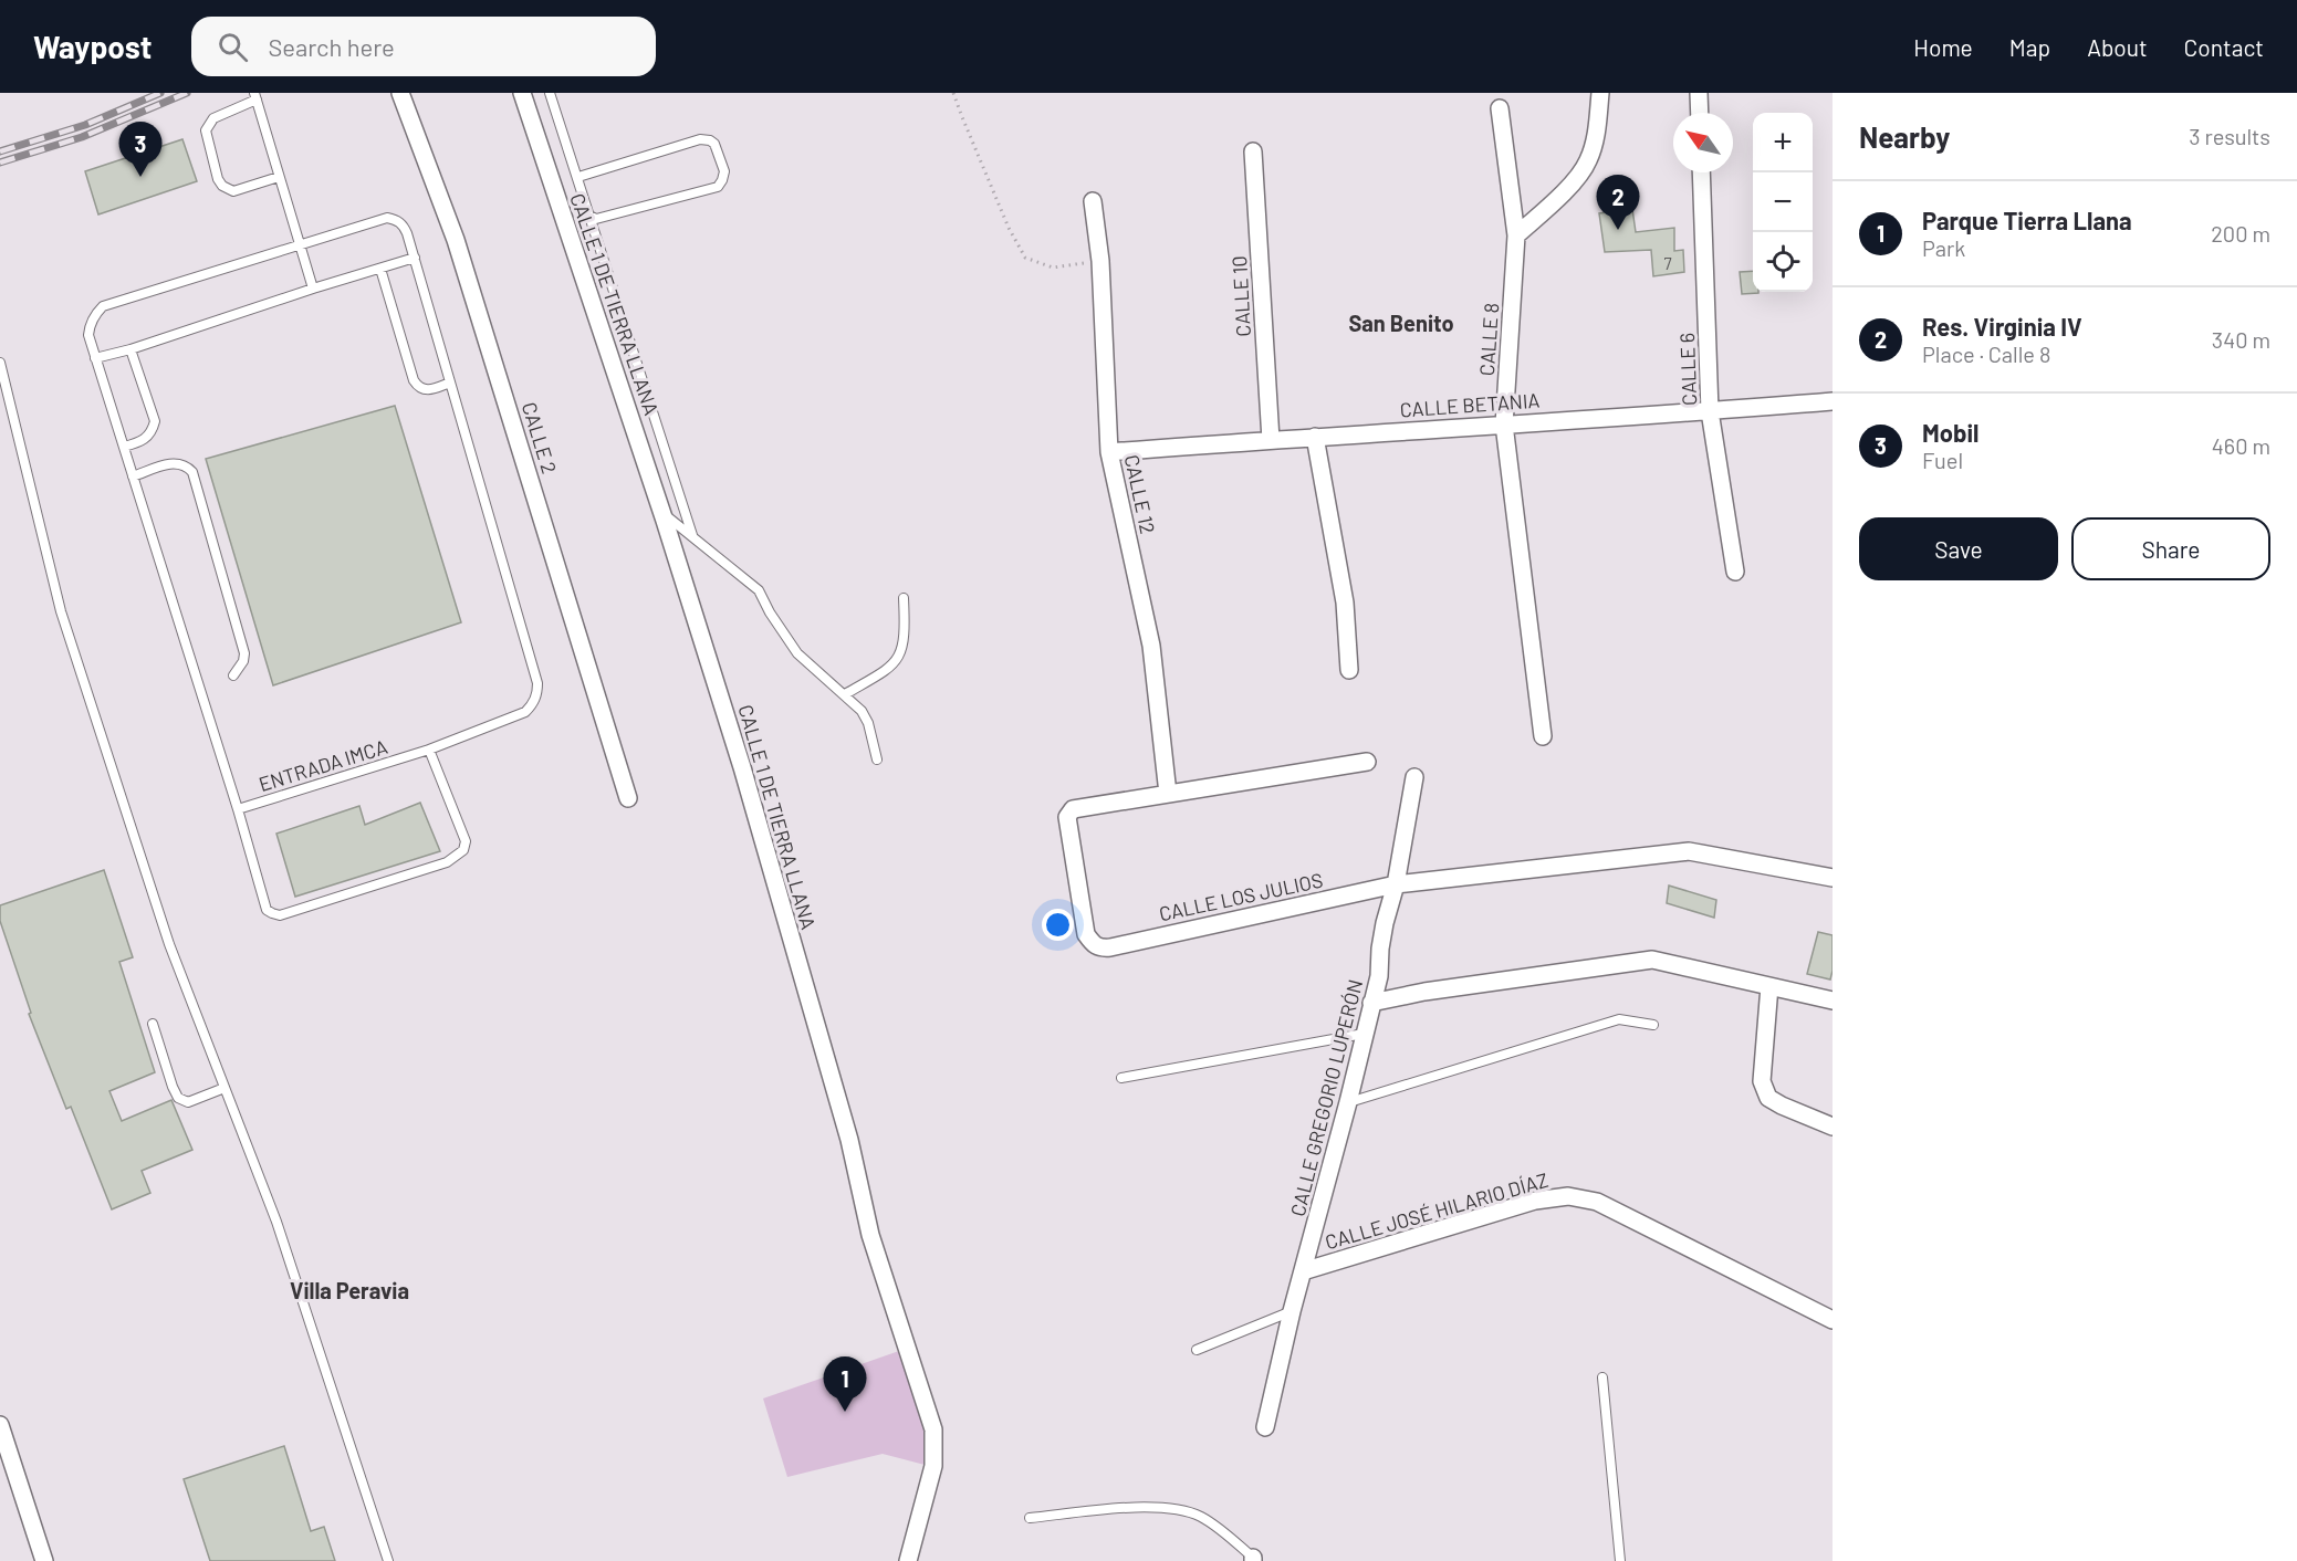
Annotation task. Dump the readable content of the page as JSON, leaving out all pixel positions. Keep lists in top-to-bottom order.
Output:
{
  "streets": {
    "street": [
      "CALLE 10",
      "CALLE 1 DE TIERRA LLANA",
      "CALLE 8",
      "CALLE 6",
      "CALLE BETANIA",
      "CALLE 2",
      "CALLE 12",
      "CALLE LOS JULIOS",
      "CALLE GREGORIO LUPERÓN",
      "CALLE JOSÉ HILARIO DÍAZ"
    ],
    "lane": ["ENTRADA IMCA"]
  },
  "crossings": [
    ["CALLE 10", "CALLE BETANIA"],
    ["CALLE 8", "CALLE BETANIA"],
    ["CALLE 6", "CALLE BETANIA"],
    ["CALLE BETANIA", "CALLE 12"],
    ["CALLE 12", "CALLE LOS JULIOS"],
    ["CALLE LOS JULIOS", "CALLE GREGORIO LUPERÓN"],
    ["CALLE GREGORIO LUPERÓN", "CALLE JOSÉ HILARIO DÍAZ"]
  ],
  "districts": ["San Benito", "Villa Peravia"],
  "house_numbers": ["7"],
  "north": "top left",
  "page": {
    "header": "Waypost",
    "search": "Search here",
    "nav": [
      "Home",
      "Map",
      "About",
      "Contact"
    ],
    "heading": ["Nearby", "3 results"],
    "map_buttons": ["+", "−"],
    "pins": ["3", "2", "1"],
    "list": [
      {
        "mark": "1",
        "name": "Parque Tierra Llana",
        "note": "Park",
        "value": "200 m"
      },
      {
        "mark": "2",
        "name": "Res. Virginia IV",
        "note": "Place · Calle 8",
        "value": "340 m"
      },
      {
        "mark": "3",
        "name": "Mobil",
        "note": "Fuel",
        "value": "460 m"
      }
    ],
    "buttons": ["Save", "Share"]
  }
}
